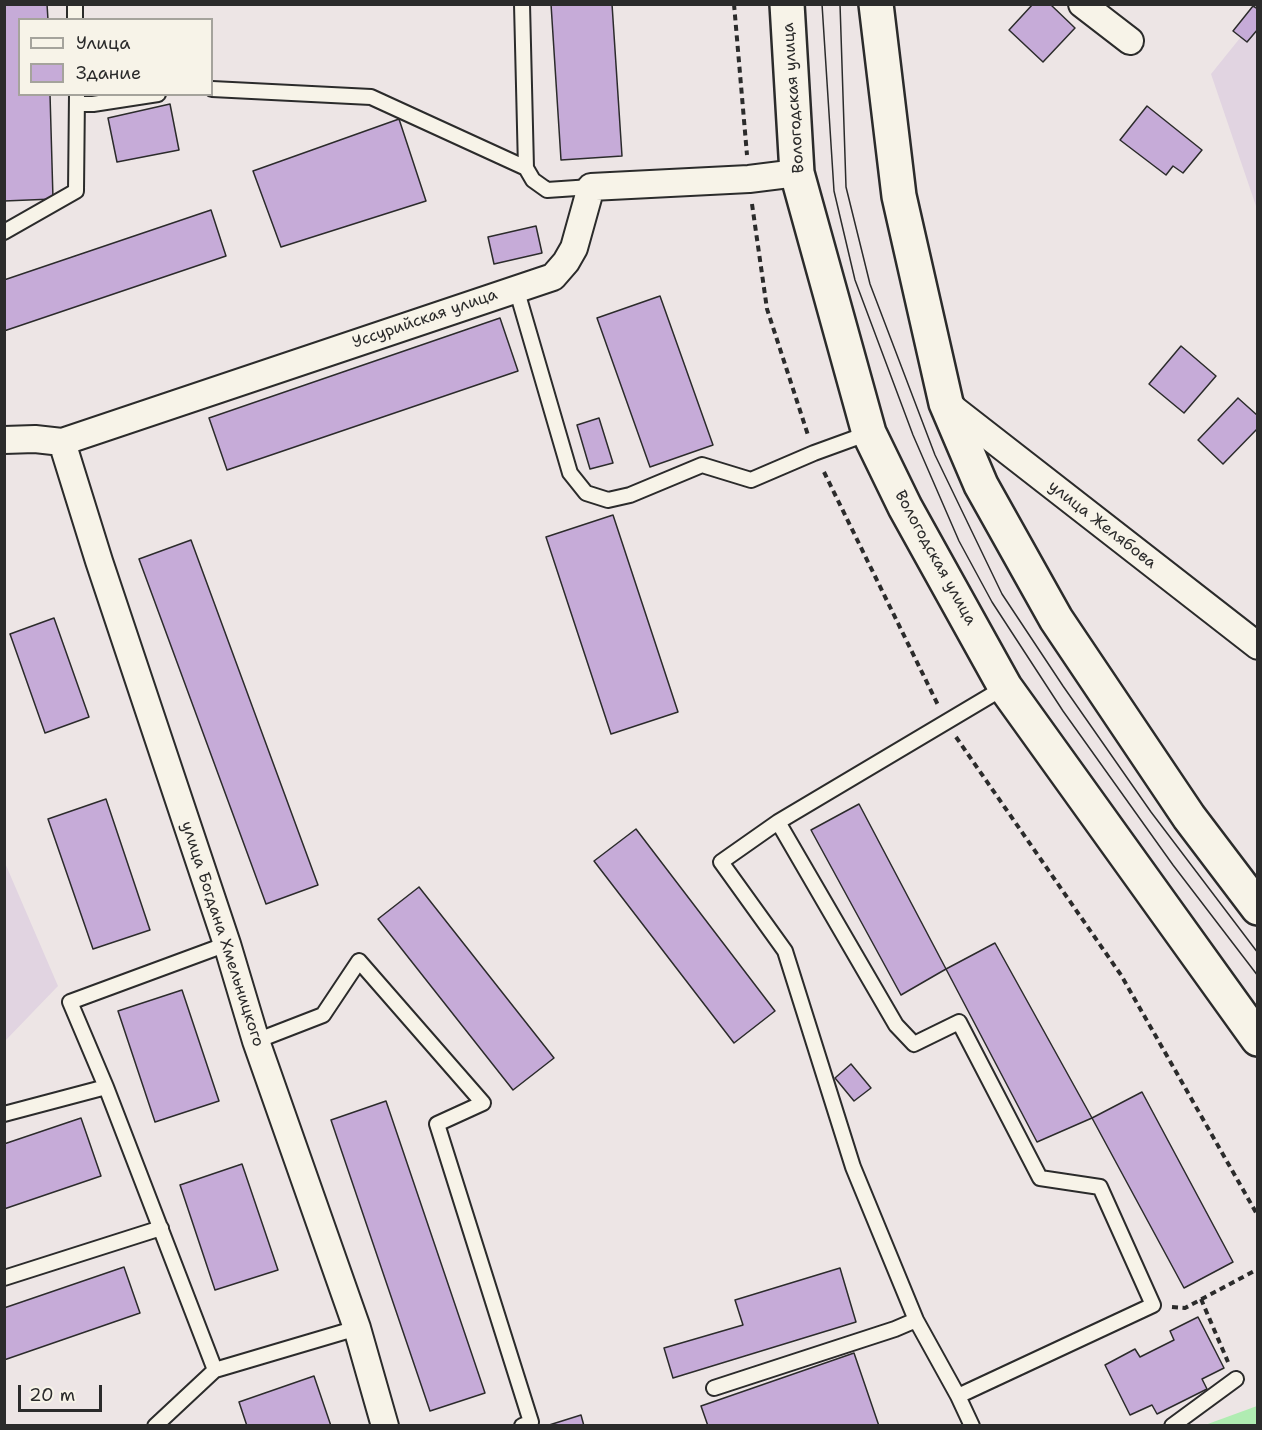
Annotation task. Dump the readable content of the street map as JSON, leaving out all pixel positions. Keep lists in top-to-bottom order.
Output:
{
  "streets": {
    "main road": ["Вологодская улица"],
    "street": ["Уссурийская улица", "улица Желябова", "улица Богдана Хмельницкого"]
  },
  "crossings": [
    ["Уссурийская улица", "улица Богдана Хмельницкого"]
  ],
  "legend": ["Улица", "Здание"],
  "scale_bar": "20 m"
}
